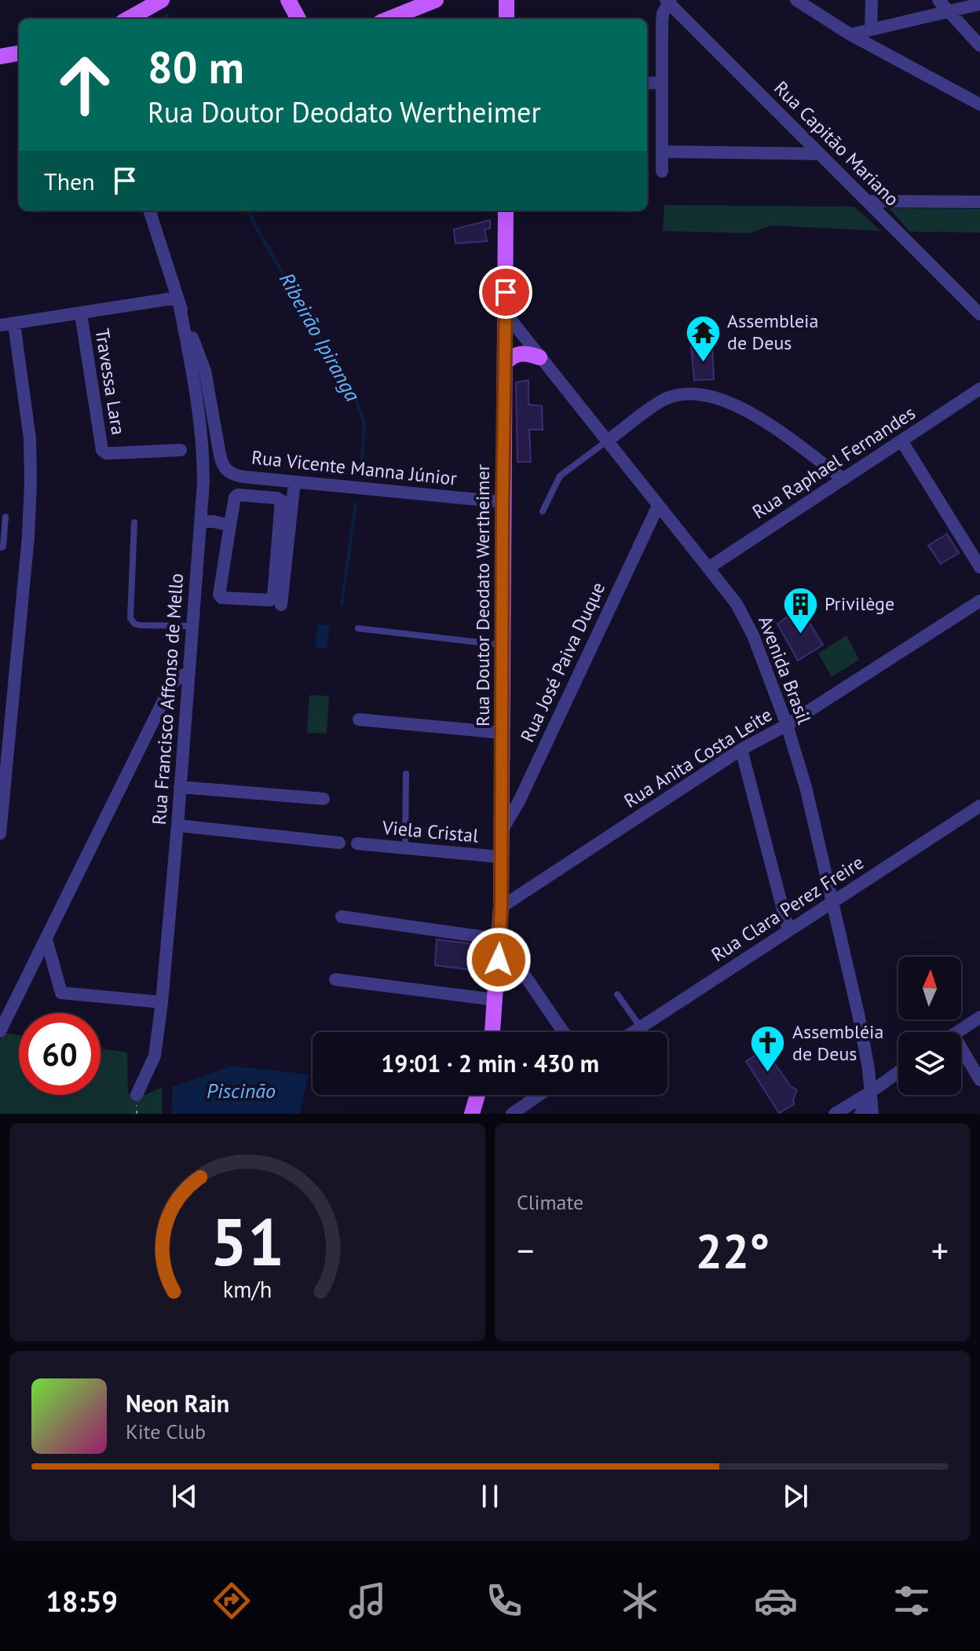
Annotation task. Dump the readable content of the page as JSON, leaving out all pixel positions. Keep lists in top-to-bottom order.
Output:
{
  "streets": {
    "main road": ["Rua Doutor Deodato Wertheimer"],
    "street": [
      "Rua Capitão Mariano",
      "Travessa Lara",
      "Rua Raphael Fernandes",
      "Rua Vicente Manna Júnior",
      "Rua José Paiva Duque",
      "Avenida Brasil",
      "Rua Francisco Affonso de Mello",
      "Rua Anita Costa Leite",
      "Viela Cristal",
      "Rua Clara Perez Freire"
    ]
  },
  "crossings": [
    ["Rua Raphael Fernandes", "Avenida Brasil"],
    ["Rua Vicente Manna Júnior", "Rua Doutor Deodato Wertheimer"],
    ["Rua Vicente Manna Júnior", "Rua Francisco Affonso de Mello"],
    ["Rua Doutor Deodato Wertheimer", "Rua José Paiva Duque"],
    ["Rua Doutor Deodato Wertheimer", "Avenida Brasil"],
    ["Rua Doutor Deodato Wertheimer", "Rua Anita Costa Leite"],
    ["Rua Doutor Deodato Wertheimer", "Viela Cristal"],
    ["Rua José Paiva Duque", "Avenida Brasil"],
    ["Avenida Brasil", "Rua Anita Costa Leite"],
    ["Avenida Brasil", "Rua Clara Perez Freire"]
  ],
  "water": ["Ribeirão Ipiranga", "Piscinão"],
  "places": {
    "temple": ["Assembleia de Deus"],
    "building": ["Privilège"],
    "church": ["Assembléia de Deus"]
  },
  "north": "top",
  "page": {
    "turn": ["80 m", "Rua Doutor Deodato Wertheimer"],
    "then": "Then",
    "limit": "60",
    "trip": "19:01 · 2 min · 430 m",
    "tile": "Climate",
    "heat": ["−", "22°", "+"],
    "song": ["Neon Rain", "Kite Club"],
    "tabs": "18:59",
    "gauge": ["51", "km/h"]
  }
}
